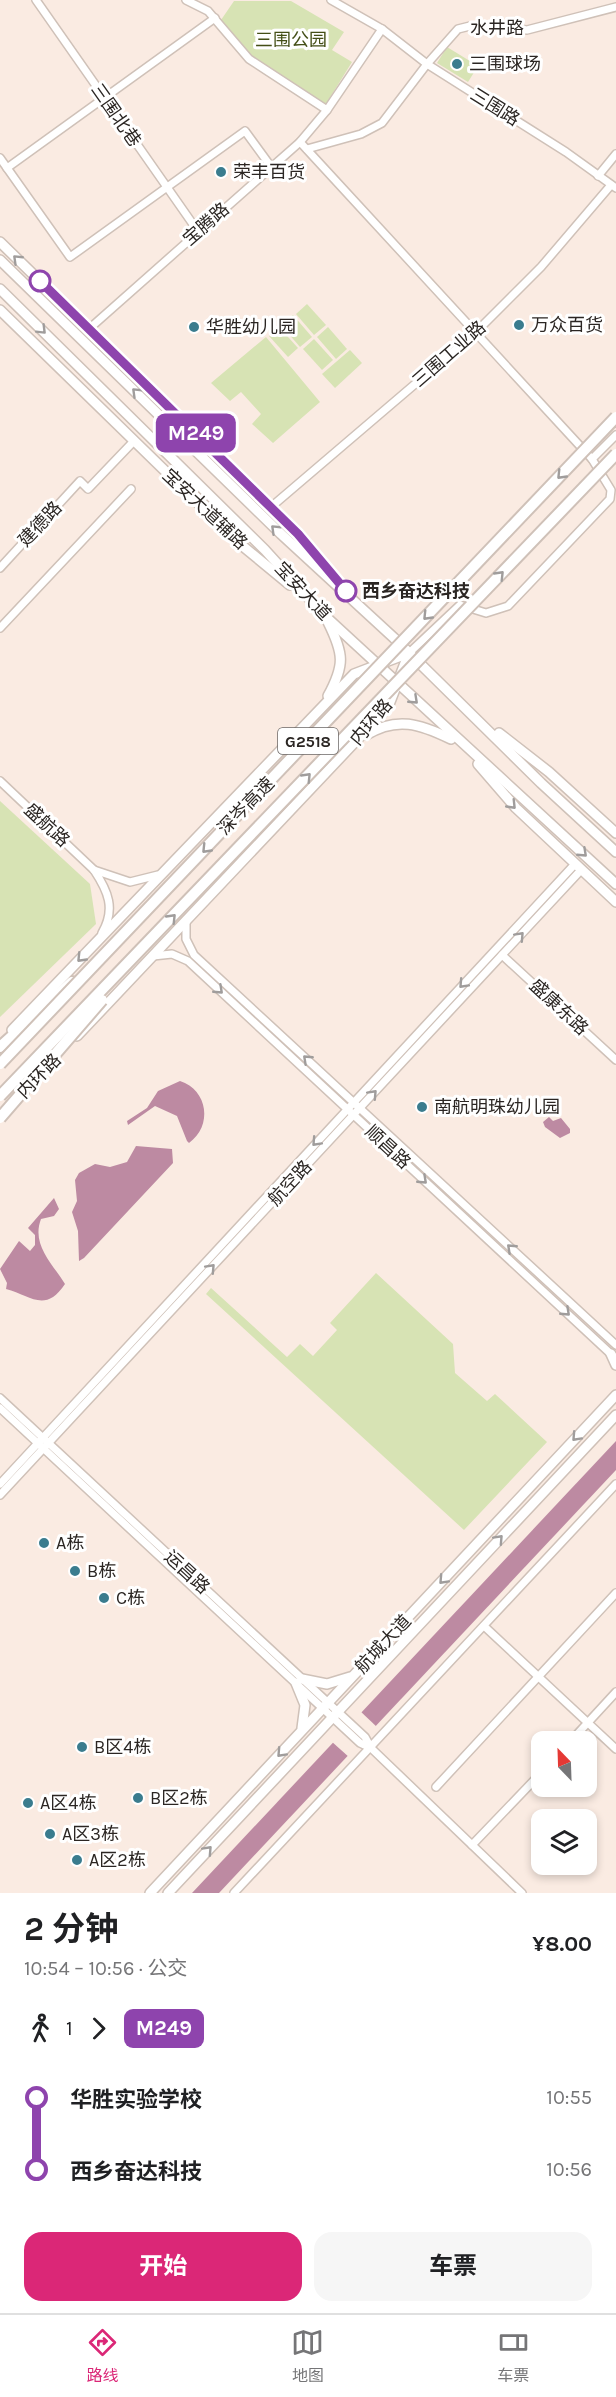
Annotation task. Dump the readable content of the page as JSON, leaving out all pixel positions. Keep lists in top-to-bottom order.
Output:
{
  "streets": {
    "highway": ["G2518", "深岑高速"],
    "main road": [
      "宝安大道辅路",
      "宝安大道",
      "内环路",
      "航城大道"
    ],
    "street": [
      "水井路",
      "三围路",
      "三围北巷",
      "宝腾路",
      "三围工业路",
      "建德路",
      "盛航路",
      "盛康东路",
      "顺昌路",
      "航空路",
      "运昌路"
    ]
  },
  "crossings": [
    ["水井路", "三围路"],
    ["三围路", "宝腾路"],
    ["三围路", "三围工业路"],
    ["三围北巷", "宝腾路"],
    ["宝安大道辅路", "建德路"],
    ["宝安大道辅路", "宝安大道"],
    ["宝安大道", "内环路"],
    ["内环路", "顺昌路"],
    ["盛康东路", "航空路"],
    ["顺昌路", "航空路"],
    ["航空路", "运昌路"],
    ["运昌路", "航城大道"]
  ],
  "parks": ["三围公园"],
  "places": [
    "三围球场",
    "荣丰百货",
    "万众百货",
    "华胜幼儿园",
    "西乡奋达科技",
    "南航明珠幼儿园",
    "A栋",
    "B栋",
    "C栋",
    "B区4栋",
    "B区2栋",
    "A区4栋",
    "A区3栋",
    "A区2栋"
  ],
  "lines": ["bus line M249"],
  "north": "top left",
  "page": {
    "on_map": "M249",
    "heading": ["2 分钟", "10:54 – 10:56 · 公交", "¥8.00"],
    "legs": ["1", "M249"],
    "list": [
      {
        "name": "华胜实验学校",
        "value": "10:55"
      },
      {
        "name": "西乡奋达科技",
        "value": "10:56"
      }
    ],
    "buttons": ["开始", "车票"],
    "tabs": ["路线", "地图", "车票"]
  }
}
